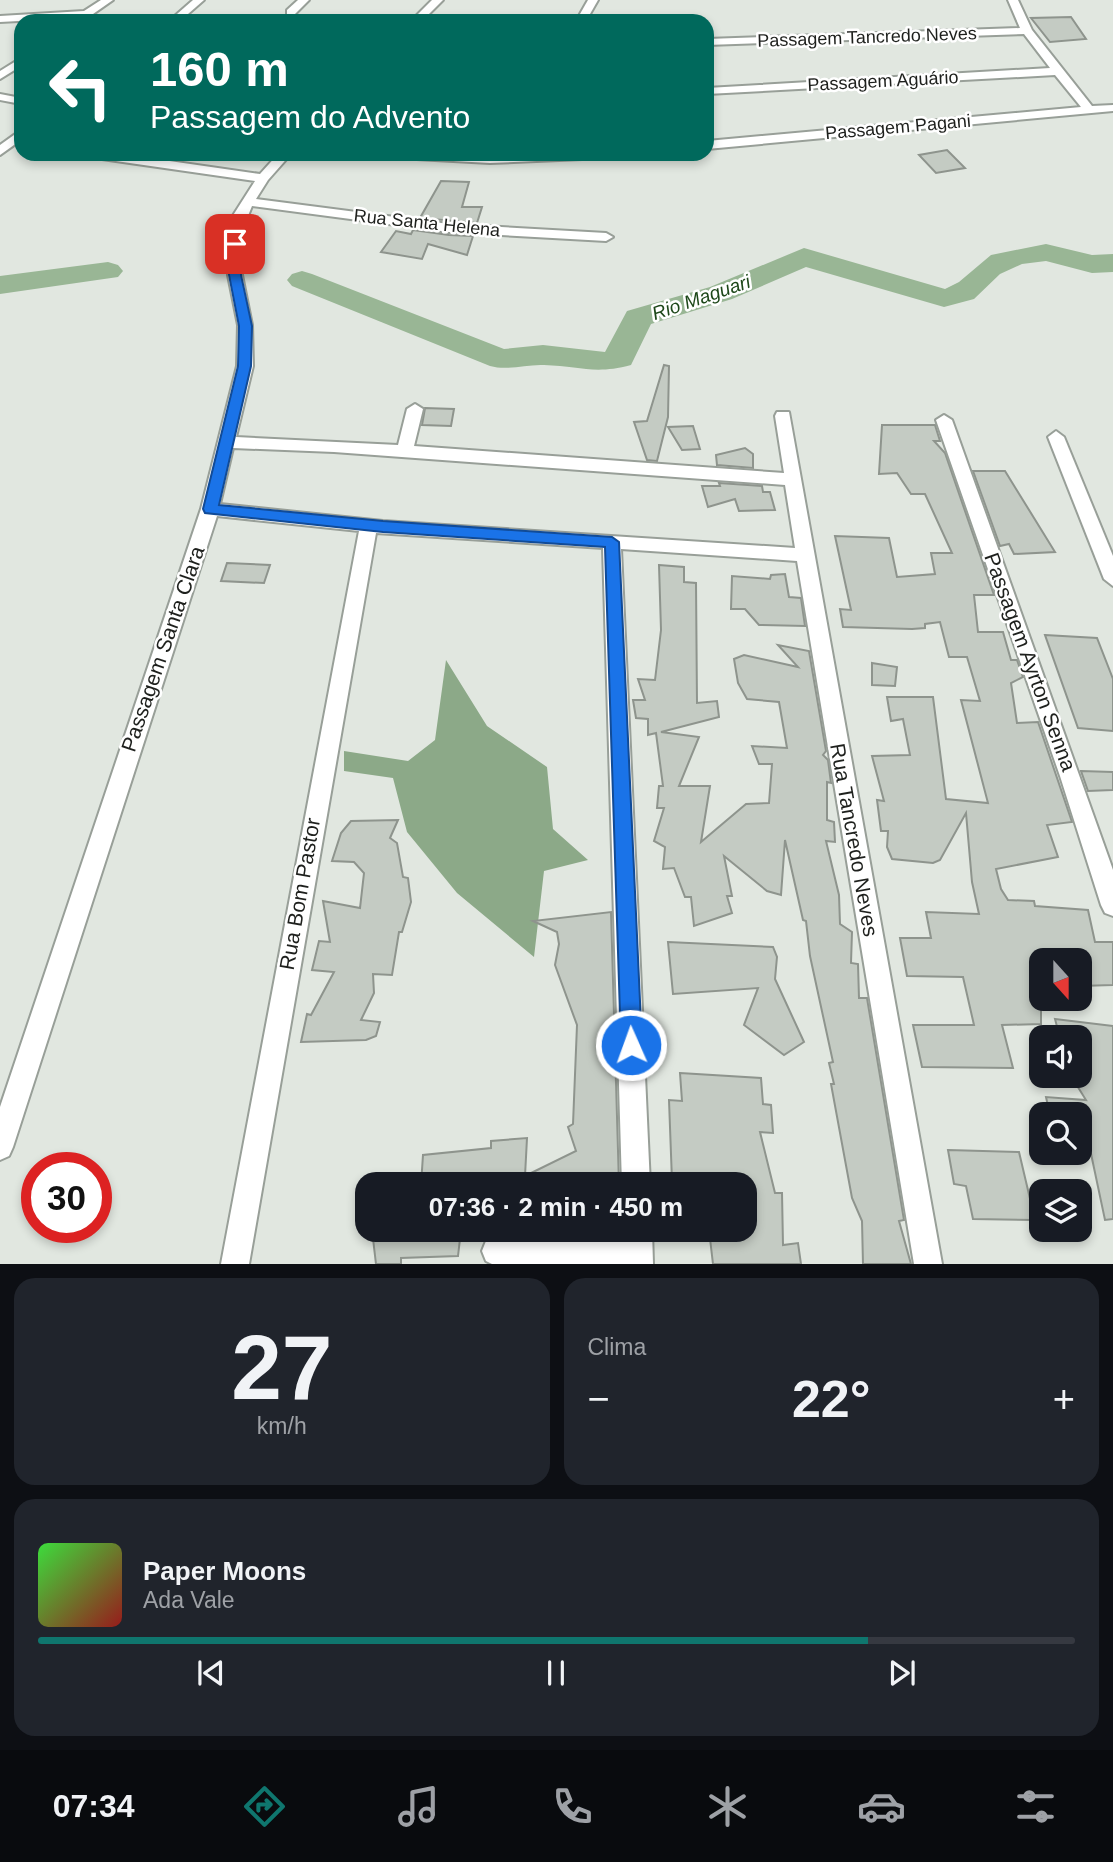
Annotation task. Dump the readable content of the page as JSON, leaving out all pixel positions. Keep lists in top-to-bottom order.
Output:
{
  "streets": {
    "street": [
      "Passagem Tancredo Neves",
      "Passagem Aguário",
      "Passagem Pagani",
      "Rua Santa Helena",
      "Passagem Santa Clara",
      "Passagem Ayrton Senna",
      "Rua Tancredo Neves",
      "Rua Bom Pastor"
    ]
  },
  "crossings": [
    ["Rua Santa Helena", "Passagem Santa Clara"]
  ],
  "water": ["Rio Maguari"],
  "north": "bottom",
  "page": {
    "turn": ["160 m", "Passagem do Advento"],
    "limit": "30",
    "trip": "07:36 · 2 min · 450 m",
    "tile": [
      ["27", "km/h"],
      "Clima"
    ],
    "heat": ["−", "22°", "+"],
    "song": ["Paper Moons", "Ada Vale"],
    "tabs": "07:34"
  }
}
